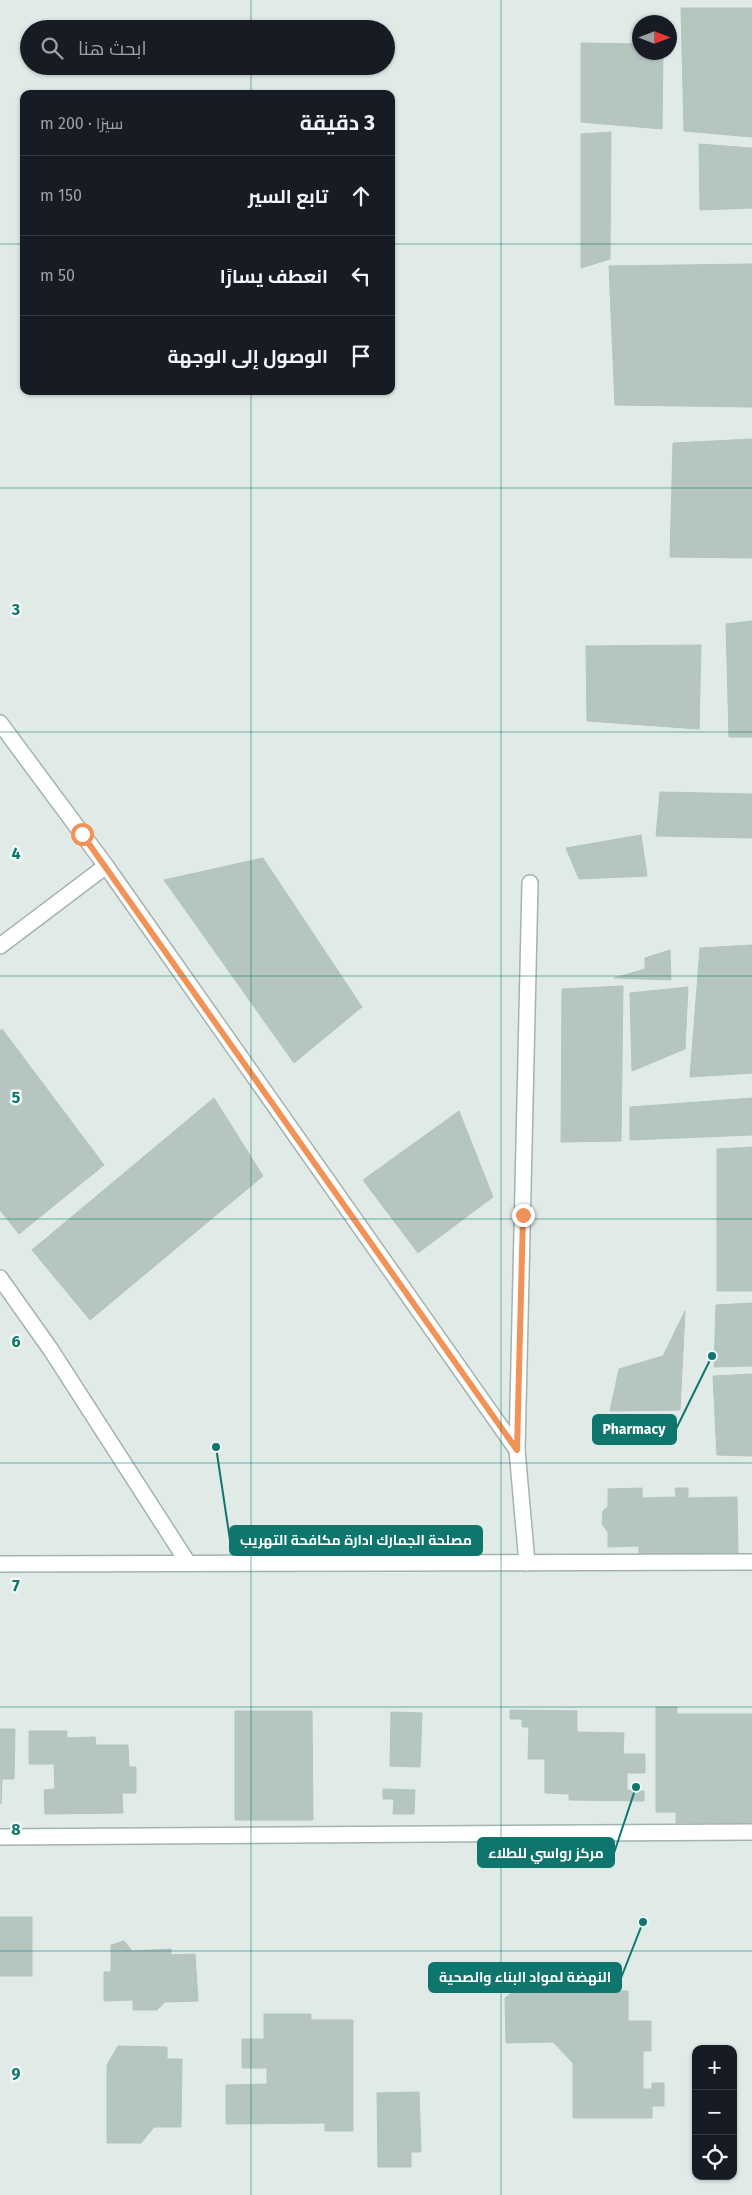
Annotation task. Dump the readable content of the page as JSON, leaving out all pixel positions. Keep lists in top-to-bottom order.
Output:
{
  "places": [
    "Pharmacy",
    "مصلحة الجمارك ادارة مكافحة التهريب",
    "مركز رواسي للطلاء",
    "النهضة لمواد البناء والصحية"
  ],
  "north": "right",
  "page": {
    "search": "ابحث هنا",
    "heading": ["3 دقيقة", "سيرًا · 200 m"],
    "list": [
      ["تابع السير", "150 m"],
      ["انعطف يسارًا", "50 m"],
      "الوصول إلى الوجهة"
    ],
    "map_buttons": ["+", "−"]
  },
  "grid": {
    "rows": [
      "3",
      "4",
      "5",
      "6",
      "7",
      "8",
      "9"
    ]
  }
}
